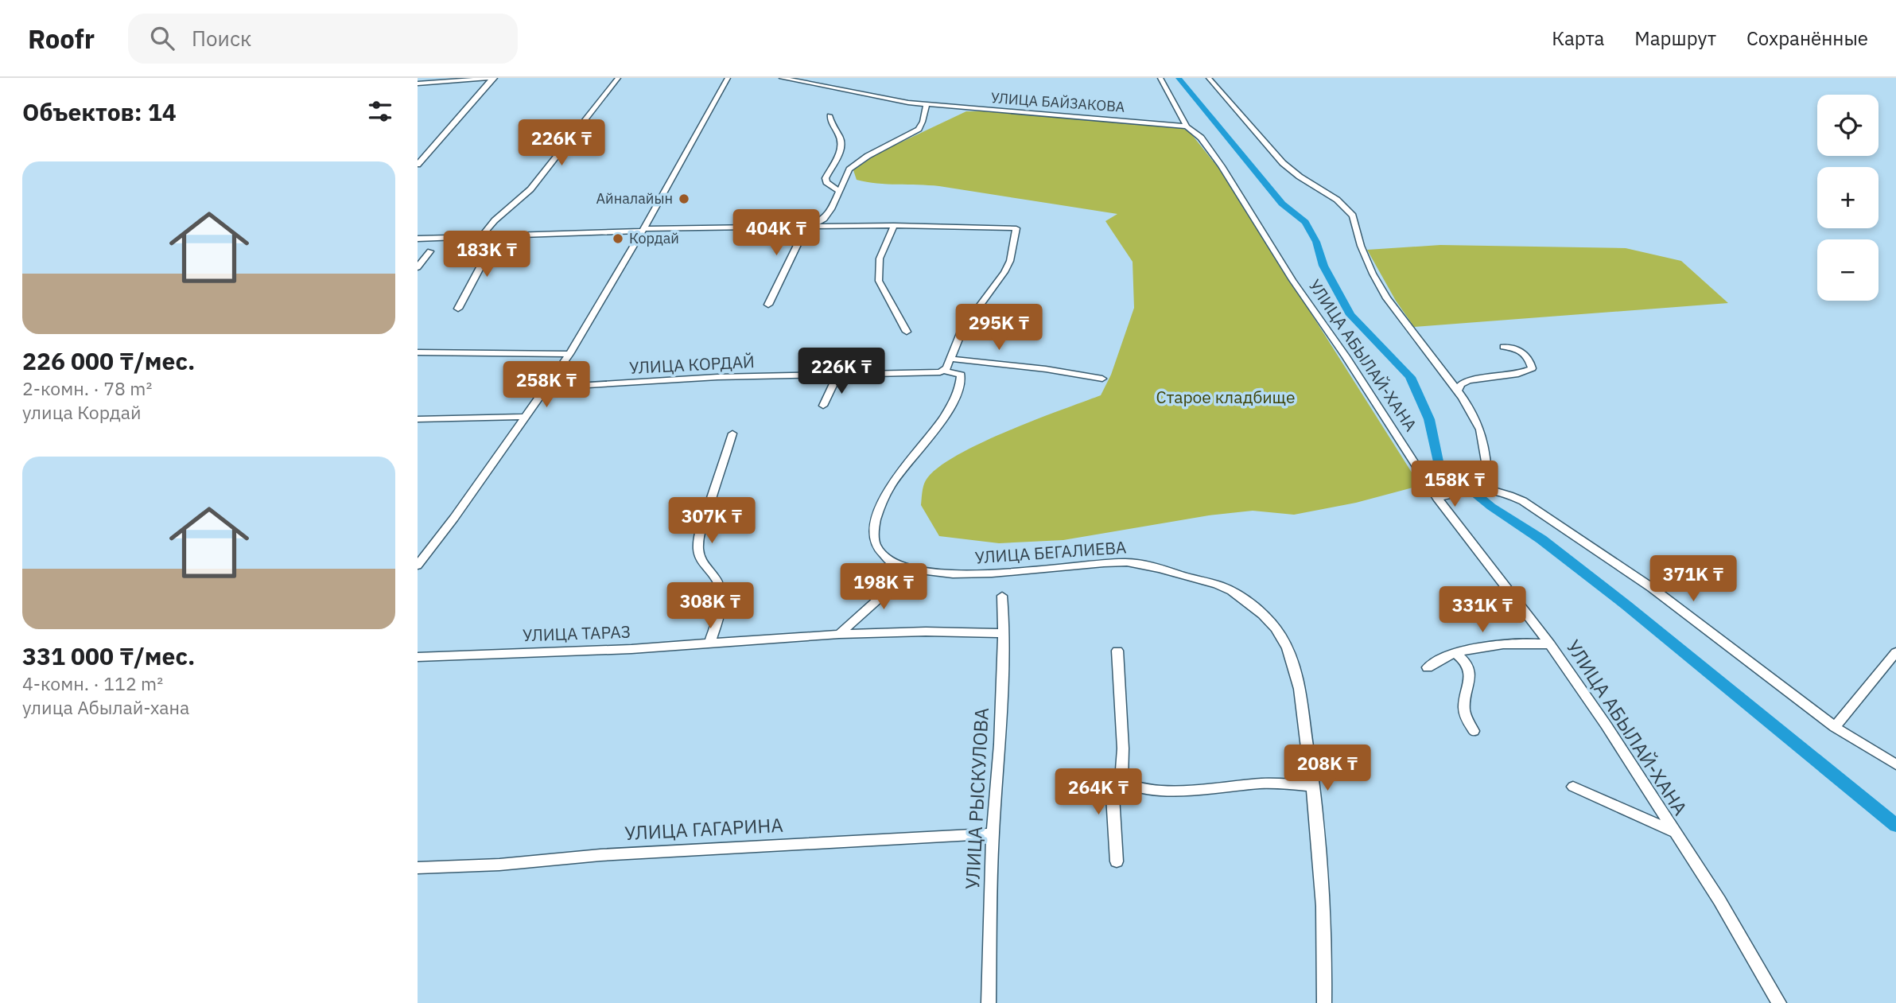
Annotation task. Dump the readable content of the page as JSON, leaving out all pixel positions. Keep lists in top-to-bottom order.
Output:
{
  "streets": {
    "street": [
      "УЛИЦА БАЙЗАКОВА",
      "УЛИЦА АБЫЛАЙ-ХАНА",
      "УЛИЦА КОРДАЙ",
      "УЛИЦА БЕГАЛИЕВА",
      "УЛИЦА ТАРАЗ",
      "УЛИЦА РЫСКУЛОВА",
      "УЛИЦА ГАГАРИНА"
    ]
  },
  "crossings": [
    ["УЛИЦА БАЙЗАКОВА", "УЛИЦА АБЫЛАЙ-ХАНА"],
    ["УЛИЦА КОРДАЙ", "УЛИЦА БЕГАЛИЕВА"],
    ["УЛИЦА ТАРАЗ", "УЛИЦА РЫСКУЛОВА"],
    ["УЛИЦА РЫСКУЛОВА", "УЛИЦА ГАГАРИНА"]
  ],
  "parks": ["Старое кладбище"],
  "places": ["Айналайын", "Кордай"],
  "page": {
    "header": "Roofr",
    "search": "Поиск",
    "nav": ["Карта", "Маршрут", "Сохранённые"],
    "heading": "Объектов: 14",
    "map_buttons": ["+", "−"],
    "price": [
      "226K ₸",
      "404K ₸",
      "183K ₸",
      "295K ₸",
      "226K ₸",
      "258K ₸",
      "158K ₸",
      "307K ₸",
      "371K ₸",
      "198K ₸",
      "308K ₸",
      "331K ₸",
      "208K ₸",
      "264K ₸"
    ],
    "list": [
      {
        "name": "226 000 ₸/мес.",
        "note": "2-комн. · 78 m² · улица Кордай"
      },
      {
        "name": "331 000 ₸/мес.",
        "note": "4-комн. · 112 m² · улица Абылай-хана"
      }
    ]
  }
}
